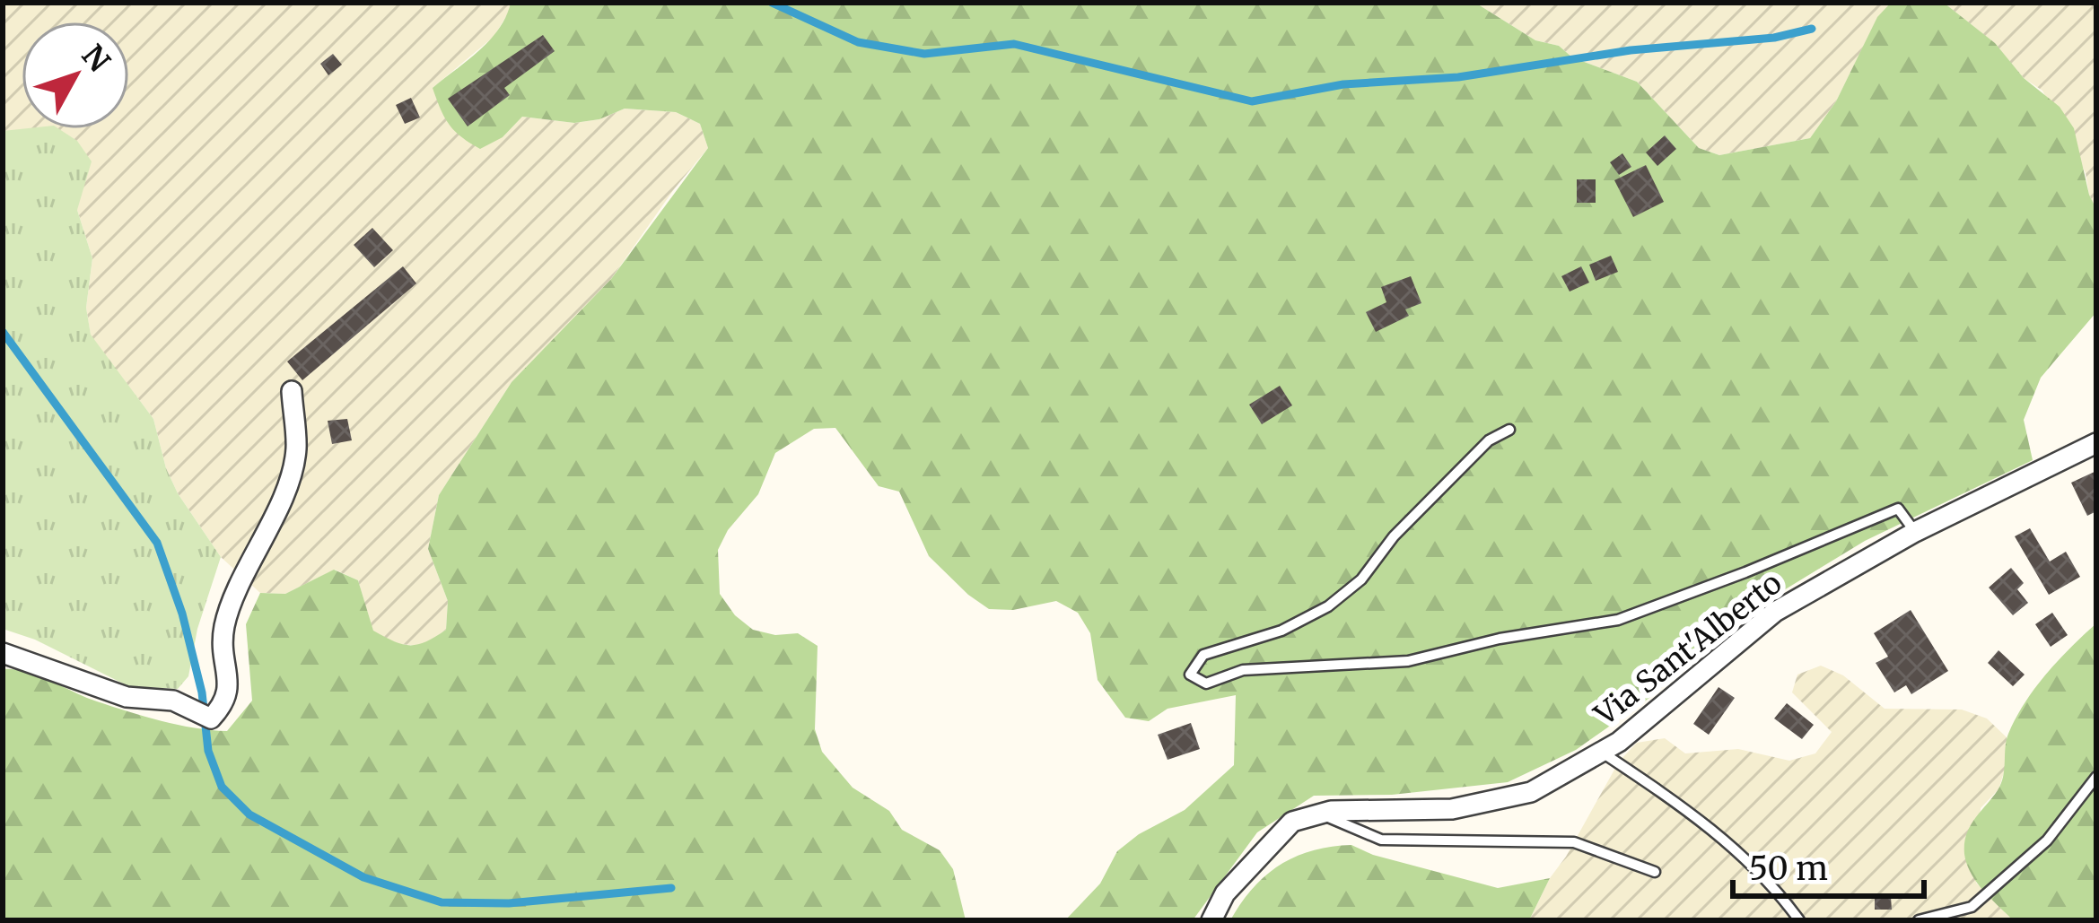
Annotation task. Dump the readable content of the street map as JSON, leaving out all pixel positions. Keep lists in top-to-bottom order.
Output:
{
  "streets": {
    "street": ["Via Sant'Alberto"]
  },
  "scale_bar": "50 m",
  "north": "top right"
}
